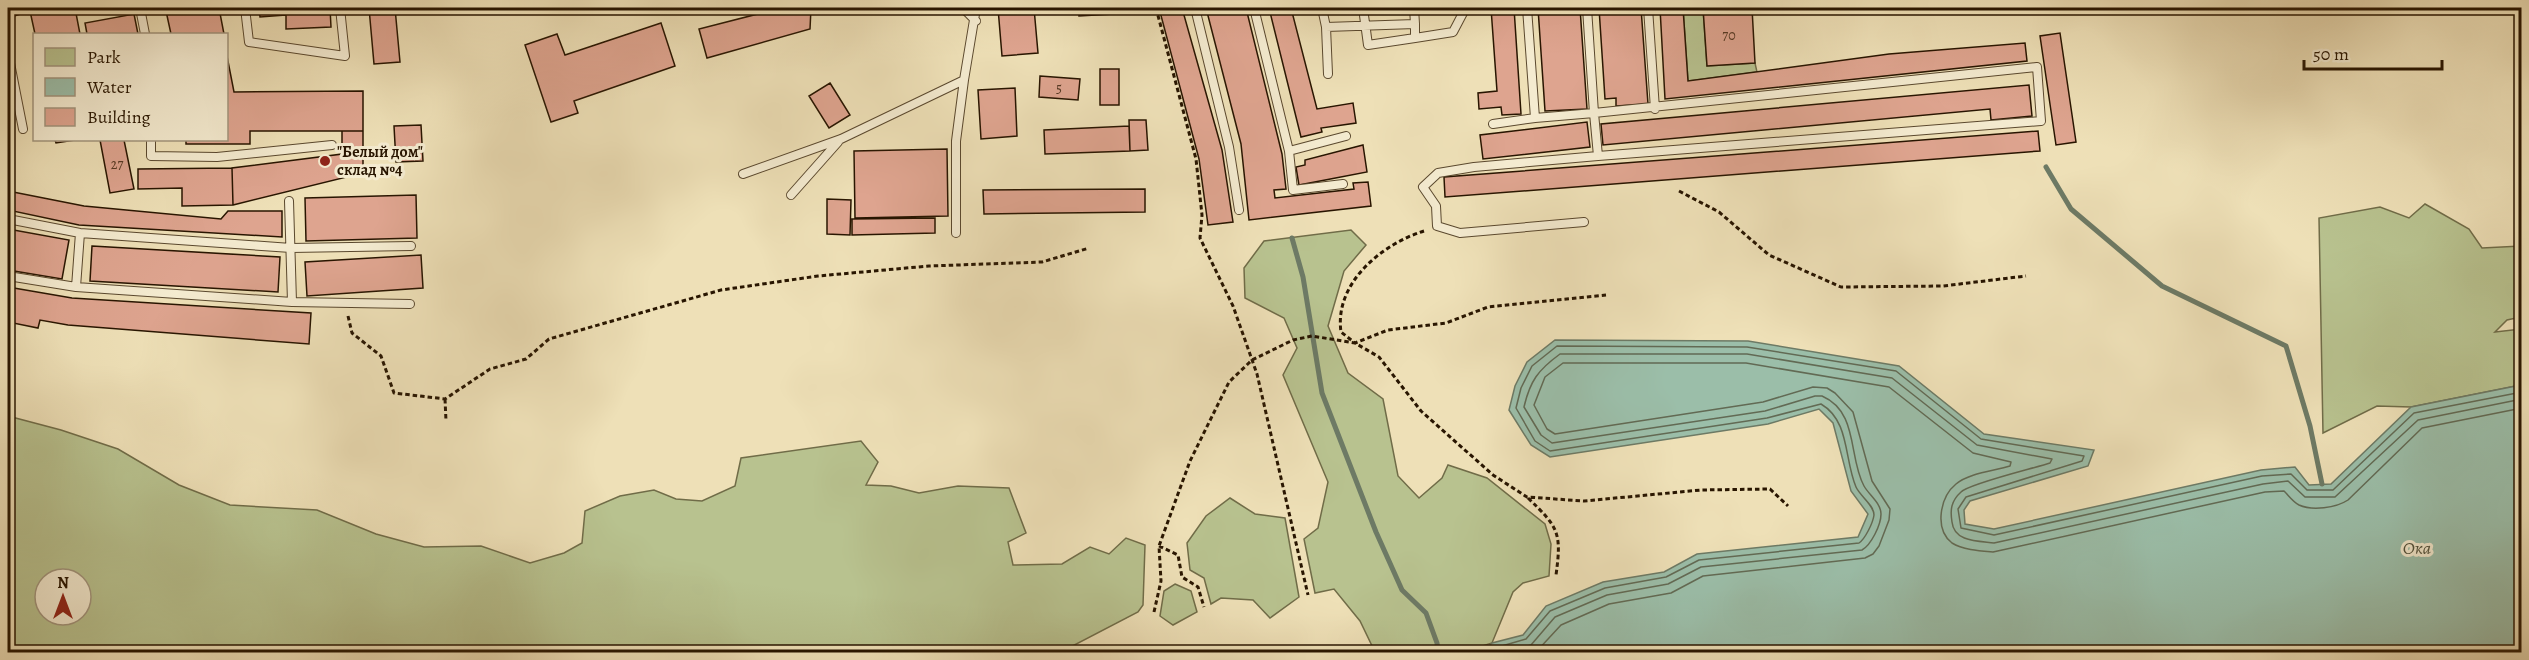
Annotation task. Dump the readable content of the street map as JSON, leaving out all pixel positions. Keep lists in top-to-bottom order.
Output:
{
  "water": ["Ока"],
  "places": ["\"Белый дом\" склад №4"],
  "house_numbers": ["70", "5", "27"],
  "legend": ["Park", "Water", "Building"],
  "scale_bar": "50 m",
  "north": "top"
}
